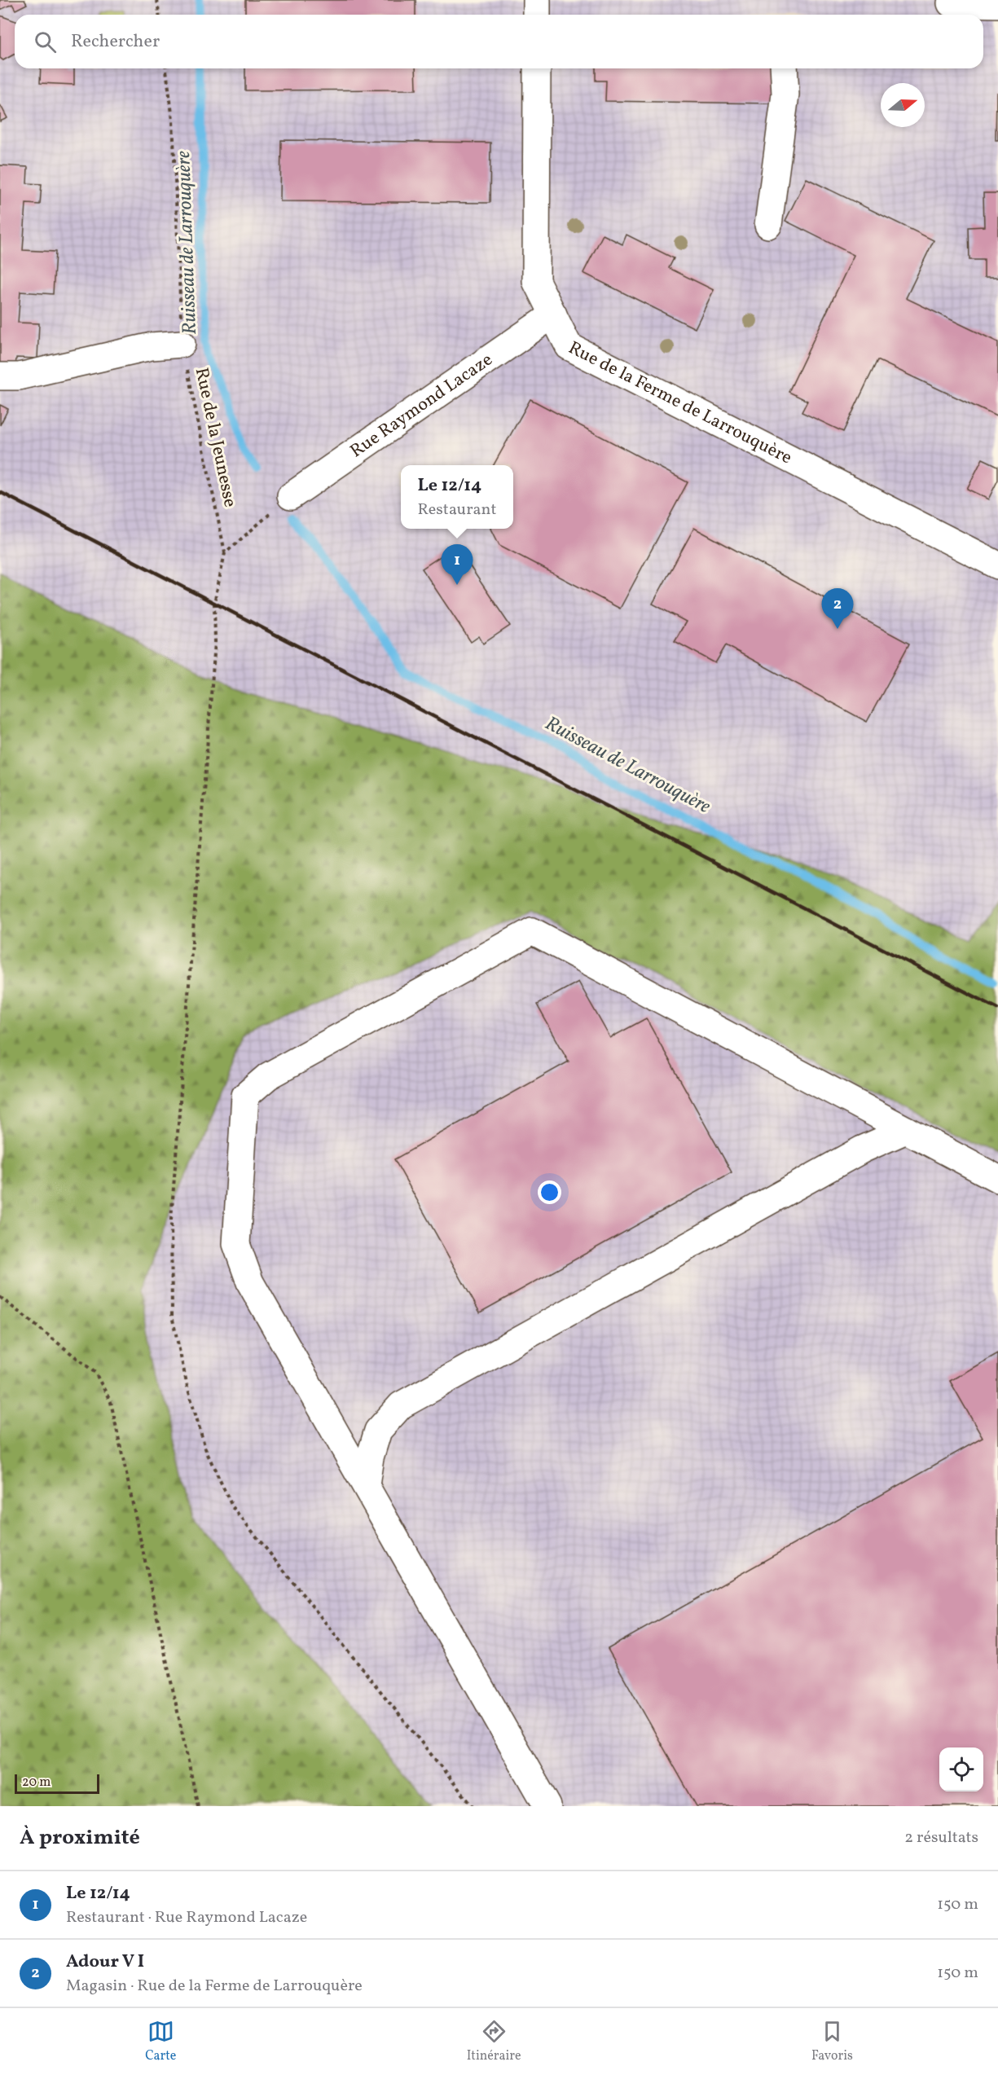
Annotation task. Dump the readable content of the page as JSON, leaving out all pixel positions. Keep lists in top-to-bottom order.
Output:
{
  "streets": {
    "street": ["Rue de la Ferme de Larrouquère", "Rue Raymond Lacaze"],
    "path": ["Rue de la Jeunesse"]
  },
  "crossings": [
    ["Rue de la Ferme de Larrouquère", "Rue Raymond Lacaze"]
  ],
  "water": ["Ruisseau de Larrouquère"],
  "scale_bar": "20 m",
  "north": "right",
  "page": {
    "search": "Rechercher",
    "popup": ["Le 12/14", "Restaurant"],
    "pins": ["1", "2"],
    "scale": "20 m",
    "heading": ["À proximité", "2 résultats"],
    "list": [
      {
        "mark": "1",
        "name": "Le 12/14",
        "note": "Restaurant · Rue Raymond Lacaze",
        "value": "150 m"
      },
      {
        "mark": "2",
        "name": "Adour V I",
        "note": "Magasin · Rue de la Ferme de Larrouquère",
        "value": "150 m"
      }
    ],
    "nav": ["Carte", "Itinéraire", "Favoris"]
  }
}
